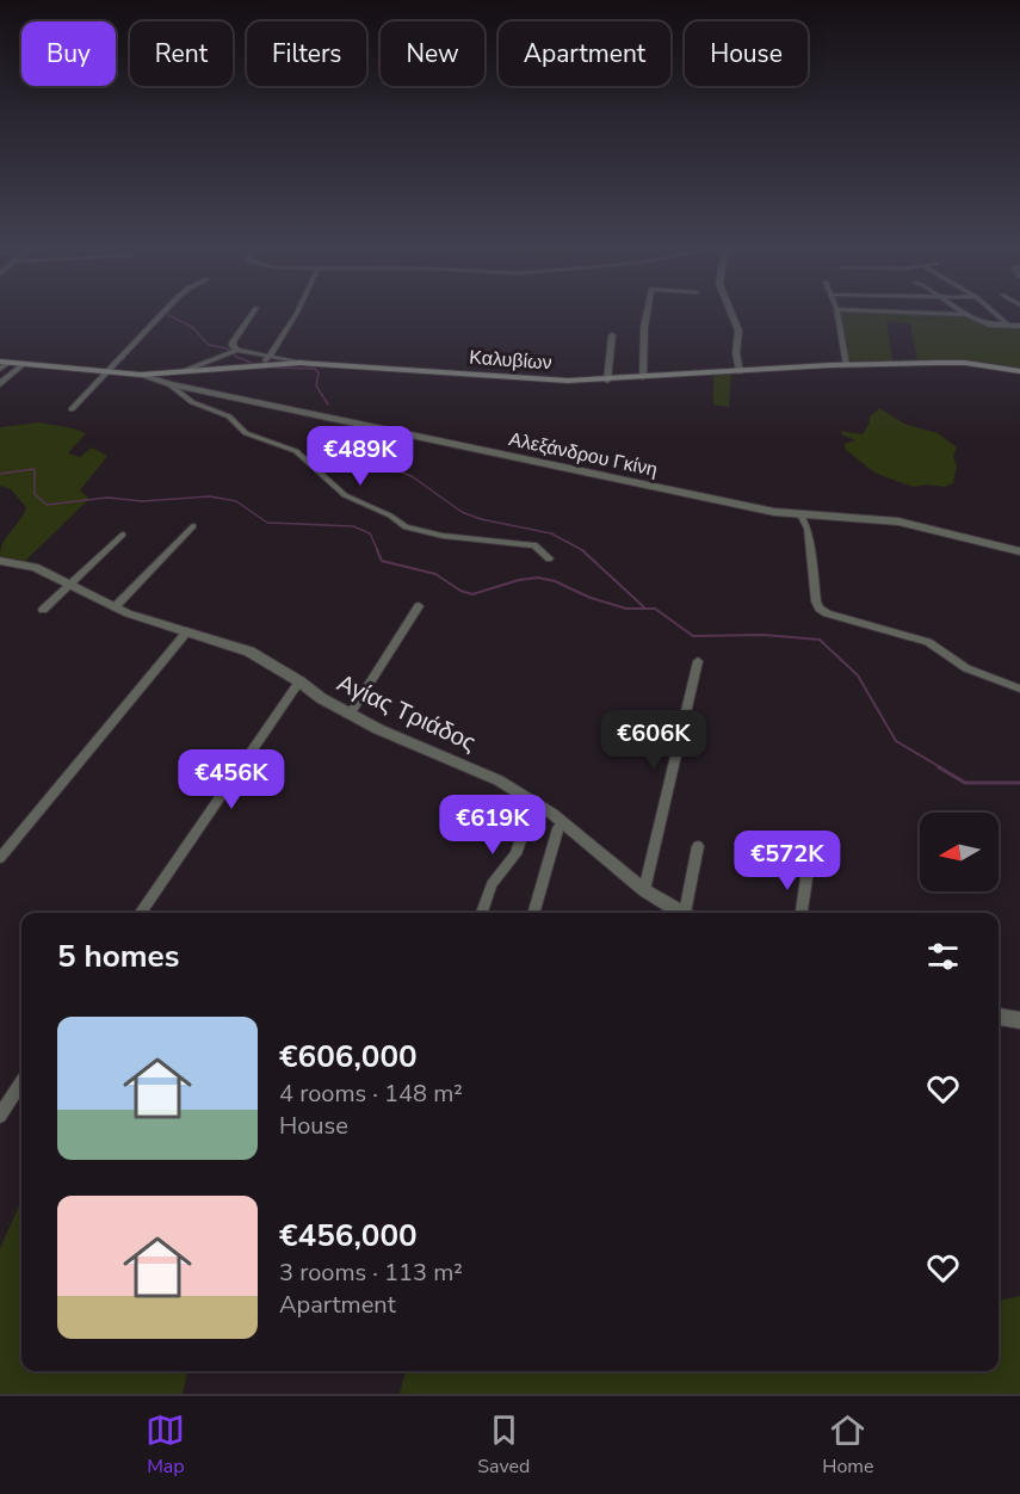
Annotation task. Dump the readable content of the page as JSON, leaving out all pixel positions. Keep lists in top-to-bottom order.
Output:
{
  "streets": {
    "main road": ["Καλυβίων"],
    "street": ["Αλεξάνδρου Γκίνη", "Αγίας Τριάδος"]
  },
  "crossings": [
    ["Καλυβίων", "Αλεξάνδρου Γκίνη"]
  ],
  "north": "left",
  "page": {
    "chip": [
      "Buy",
      "Rent",
      "Filters",
      "New",
      "Apartment",
      "House"
    ],
    "price": [
      "€489K",
      "€606K",
      "€456K",
      "€619K",
      "€572K"
    ],
    "heading": "5 homes",
    "list": [
      {
        "name": "€606,000",
        "note": "4 rooms · 148 m² · House"
      },
      {
        "name": "€456,000",
        "note": "3 rooms · 113 m² · Apartment"
      }
    ],
    "tabs": ["Map", "Saved", "Home"]
  }
}
